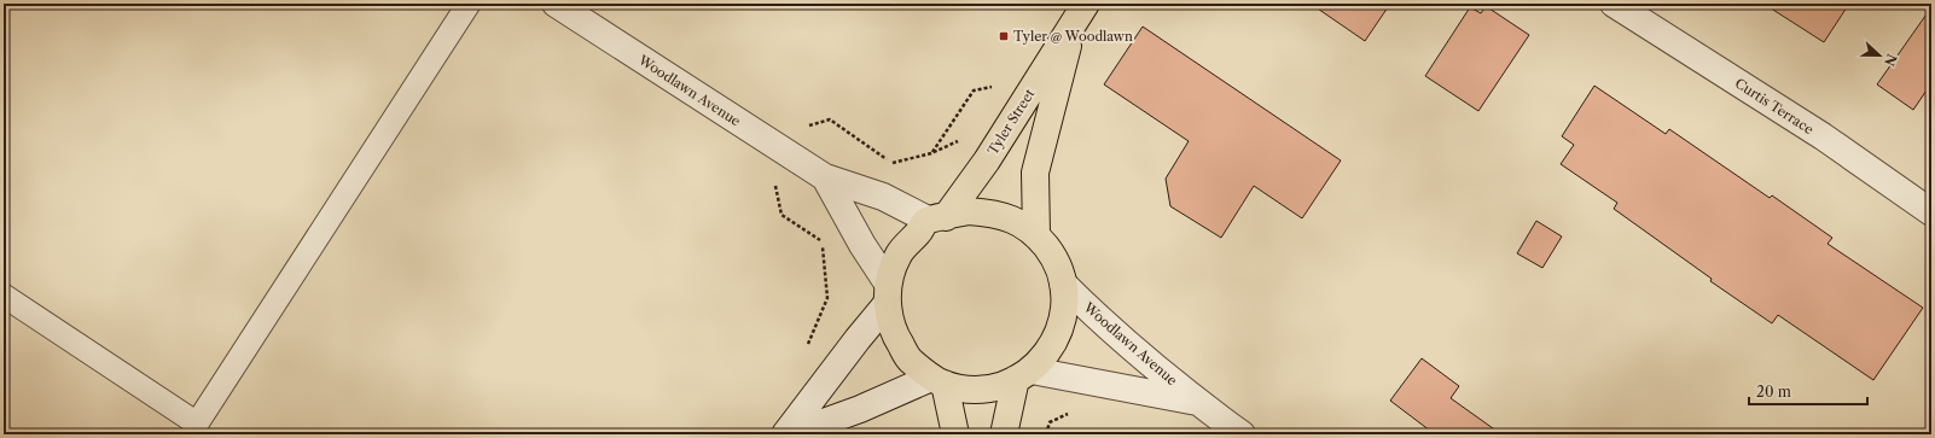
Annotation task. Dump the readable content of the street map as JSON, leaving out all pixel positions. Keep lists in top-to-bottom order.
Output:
{
  "streets": {
    "main road": ["Tyler Street"],
    "street": ["Woodlawn Avenue", "Curtis Terrace"]
  },
  "crossings": [
    ["Woodlawn Avenue", "Tyler Street"]
  ],
  "places": {
    "transit": ["Tyler @ Woodlawn"]
  },
  "scale_bar": "20 m",
  "north": "right"
}
